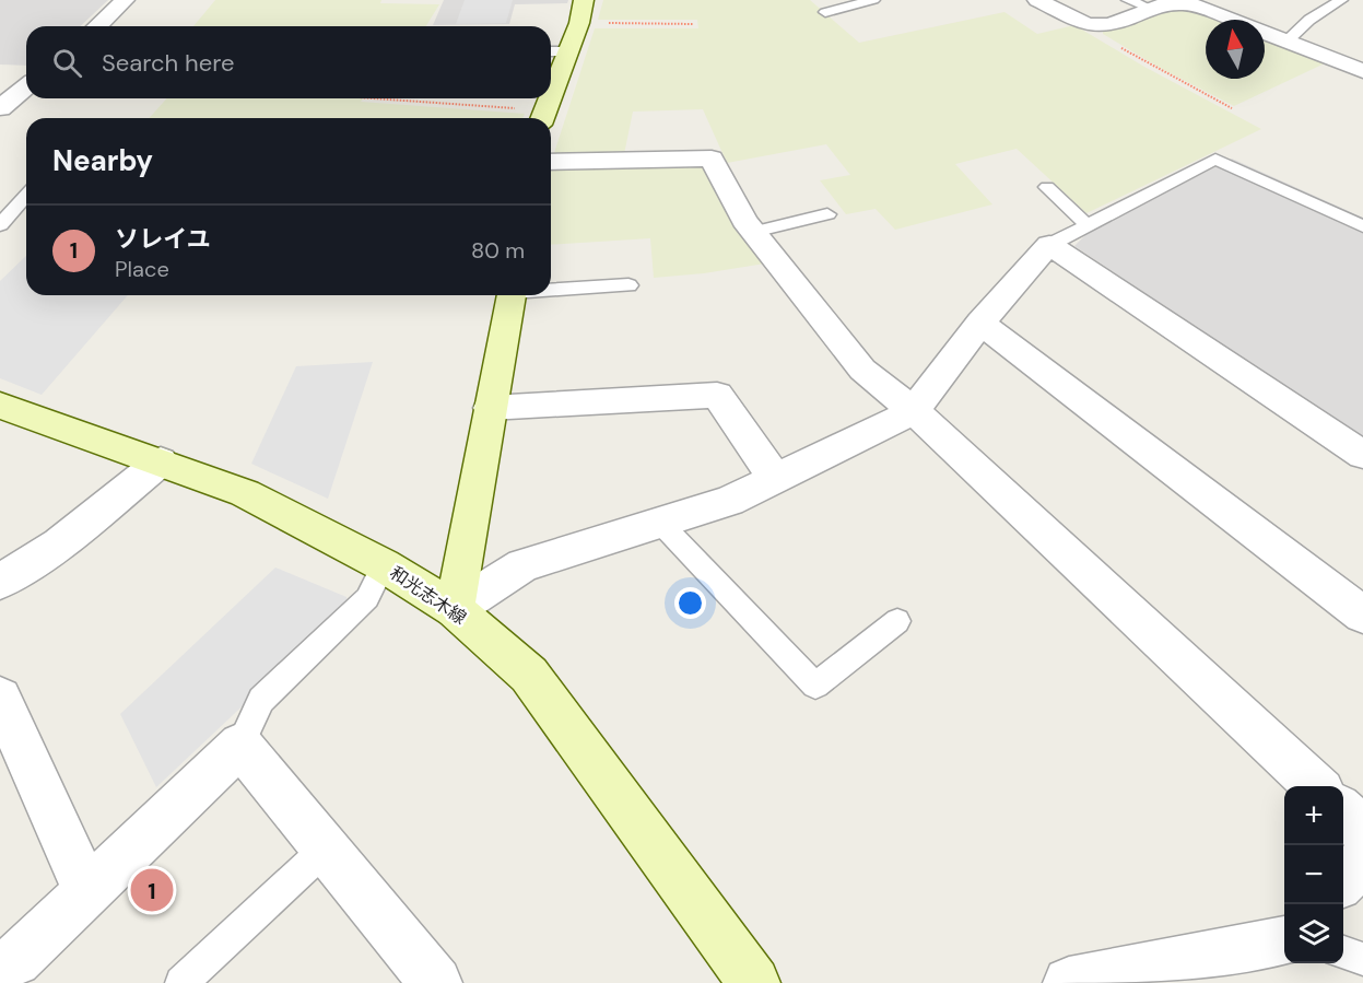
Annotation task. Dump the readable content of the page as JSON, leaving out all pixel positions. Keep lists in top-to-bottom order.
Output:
{
  "streets": {
    "main road": ["和光志木線"]
  },
  "north": "top",
  "page": {
    "search": "Search here",
    "heading": "Nearby",
    "list": [
      {
        "mark": "1",
        "name": "ソレイユ",
        "note": "Place",
        "value": "80 m"
      }
    ],
    "map_buttons": ["+", "−"],
    "pins": "1"
  }
}
